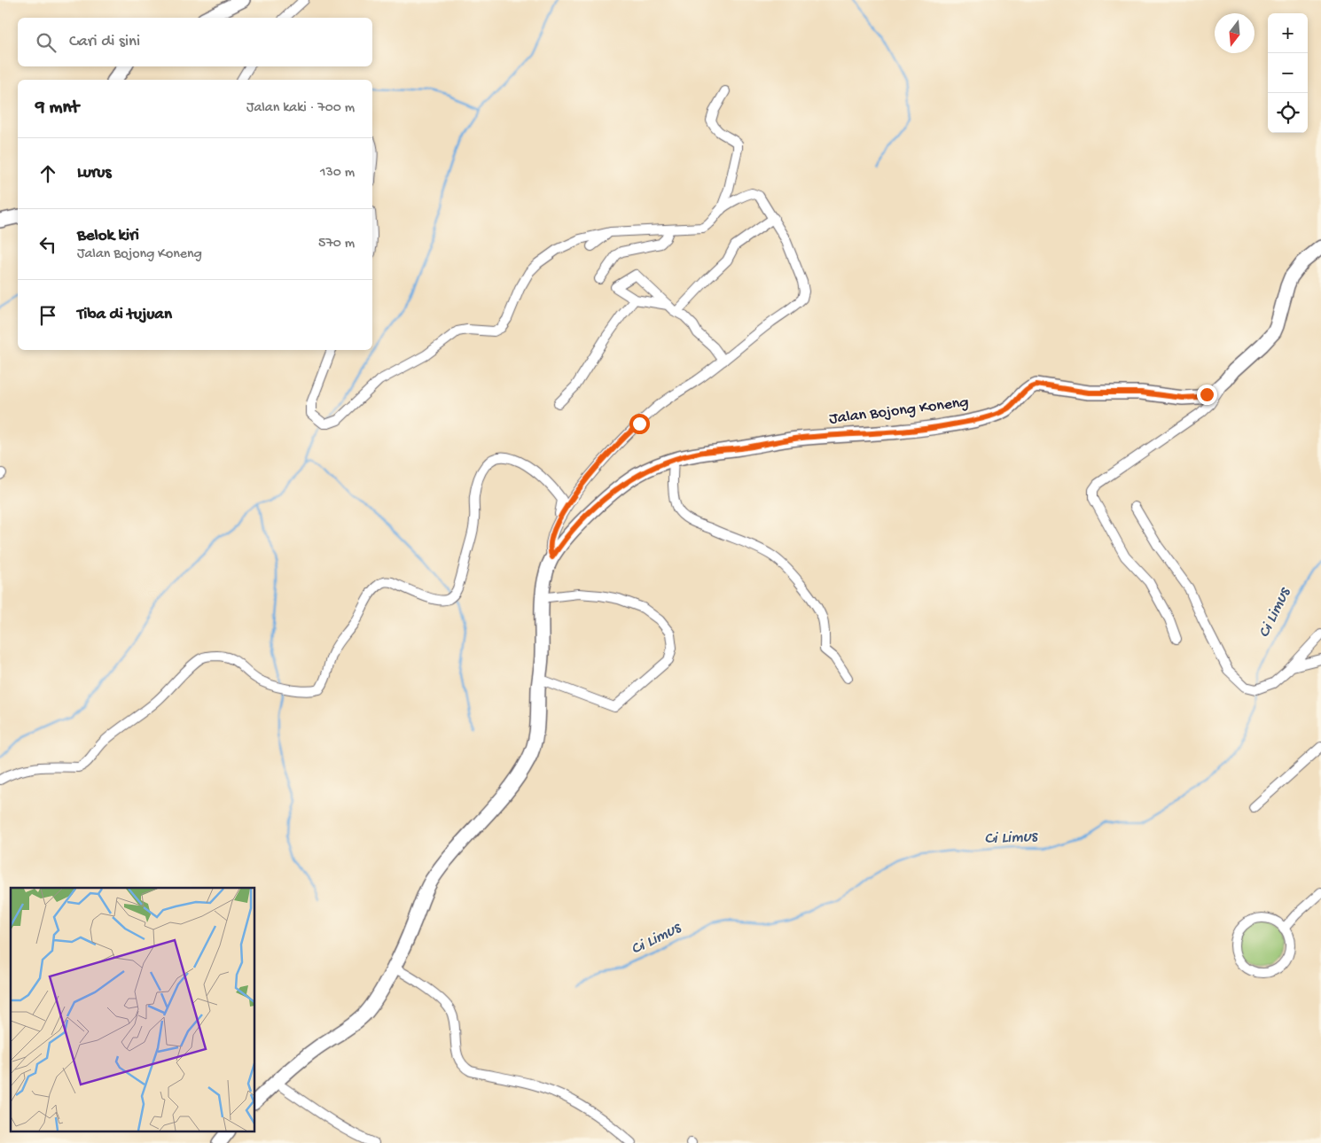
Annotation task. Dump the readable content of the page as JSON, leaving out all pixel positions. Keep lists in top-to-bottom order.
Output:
{
  "streets": {
    "street": ["Jalan Bojong Koneng"]
  },
  "water": ["Ci Limus"],
  "north": "bottom",
  "page": {
    "map_buttons": ["+", "−"],
    "search": "Cari di sini",
    "heading": ["9 mnt", "Jalan kaki · 700 m"],
    "list": [
      ["Lurus", "130 m"],
      ["Belok kiri", "Jalan Bojong Koneng", "570 m"],
      "Tiba di tujuan"
    ]
  }
}
